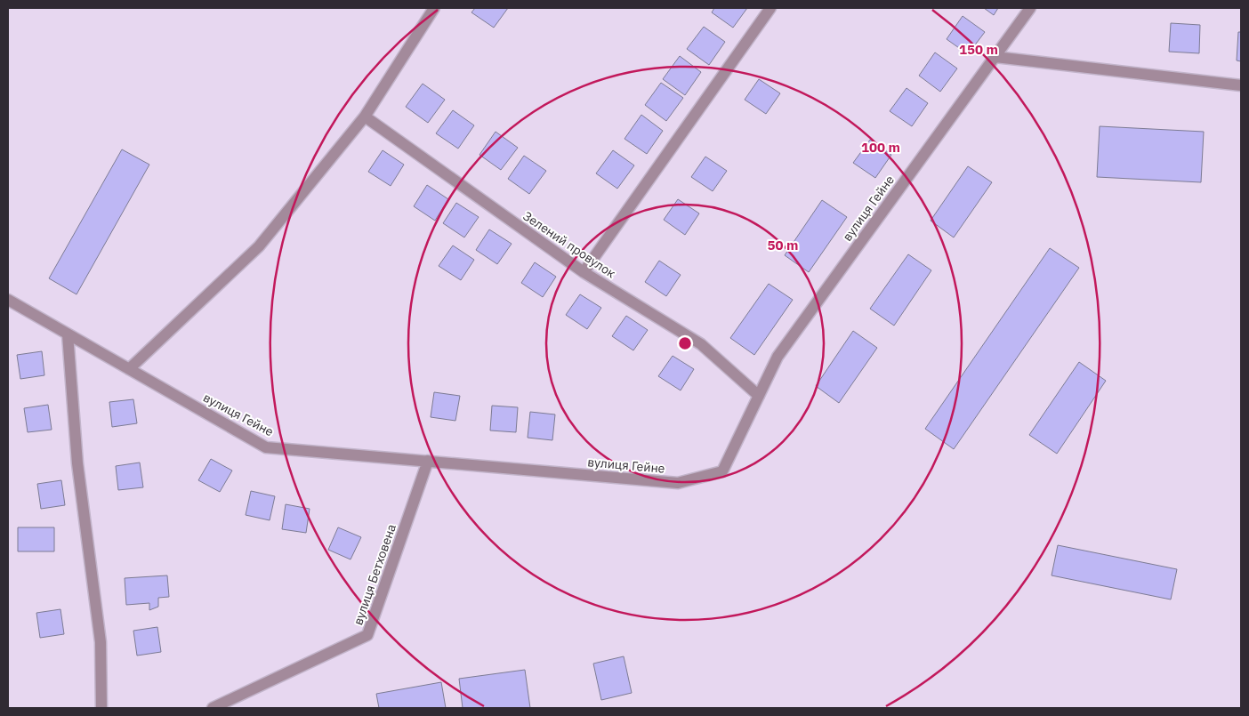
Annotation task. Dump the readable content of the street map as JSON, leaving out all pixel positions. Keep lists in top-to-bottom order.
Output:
{
  "streets": {
    "street": ["вулиця Гейне", "Зелений провулок", "вулиця Бетховена"]
  },
  "crossings": [
    ["вулиця Гейне", "Зелений провулок"],
    ["вулиця Гейне", "вулиця Бетховена"]
  ],
  "rings": ["150 m", "100 m", "50 m"]
}
